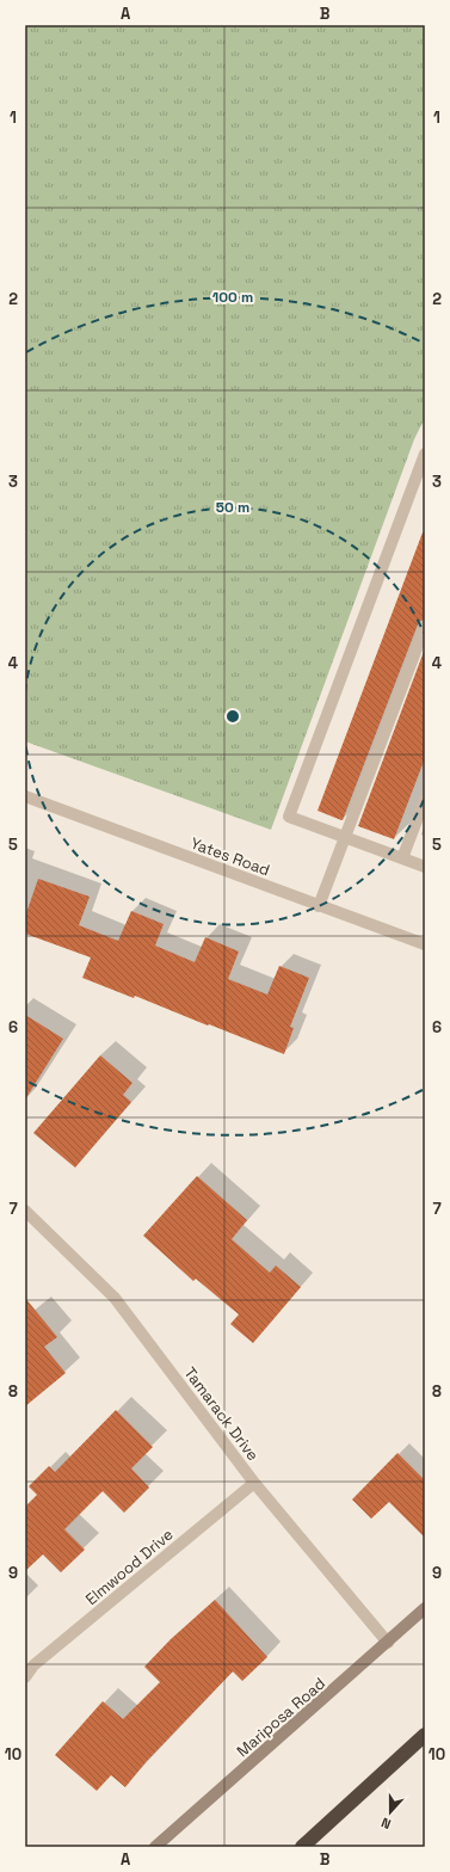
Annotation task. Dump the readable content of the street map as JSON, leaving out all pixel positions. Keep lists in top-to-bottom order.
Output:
{
  "streets": {
    "main road": ["Mariposa Road"],
    "street": ["Yates Road", "Tamarack Drive", "Elmwood Drive"]
  },
  "crossings": [
    ["Tamarack Drive", "Elmwood Drive"],
    ["Tamarack Drive", "Mariposa Road"]
  ],
  "north": "bottom",
  "grid": {
    "columns": ["A", "B"],
    "rows": [
      "1",
      "2",
      "3",
      "4",
      "5",
      "6",
      "7",
      "8",
      "9",
      "10"
    ]
  },
  "rings": ["100 m", "50 m"]
}
